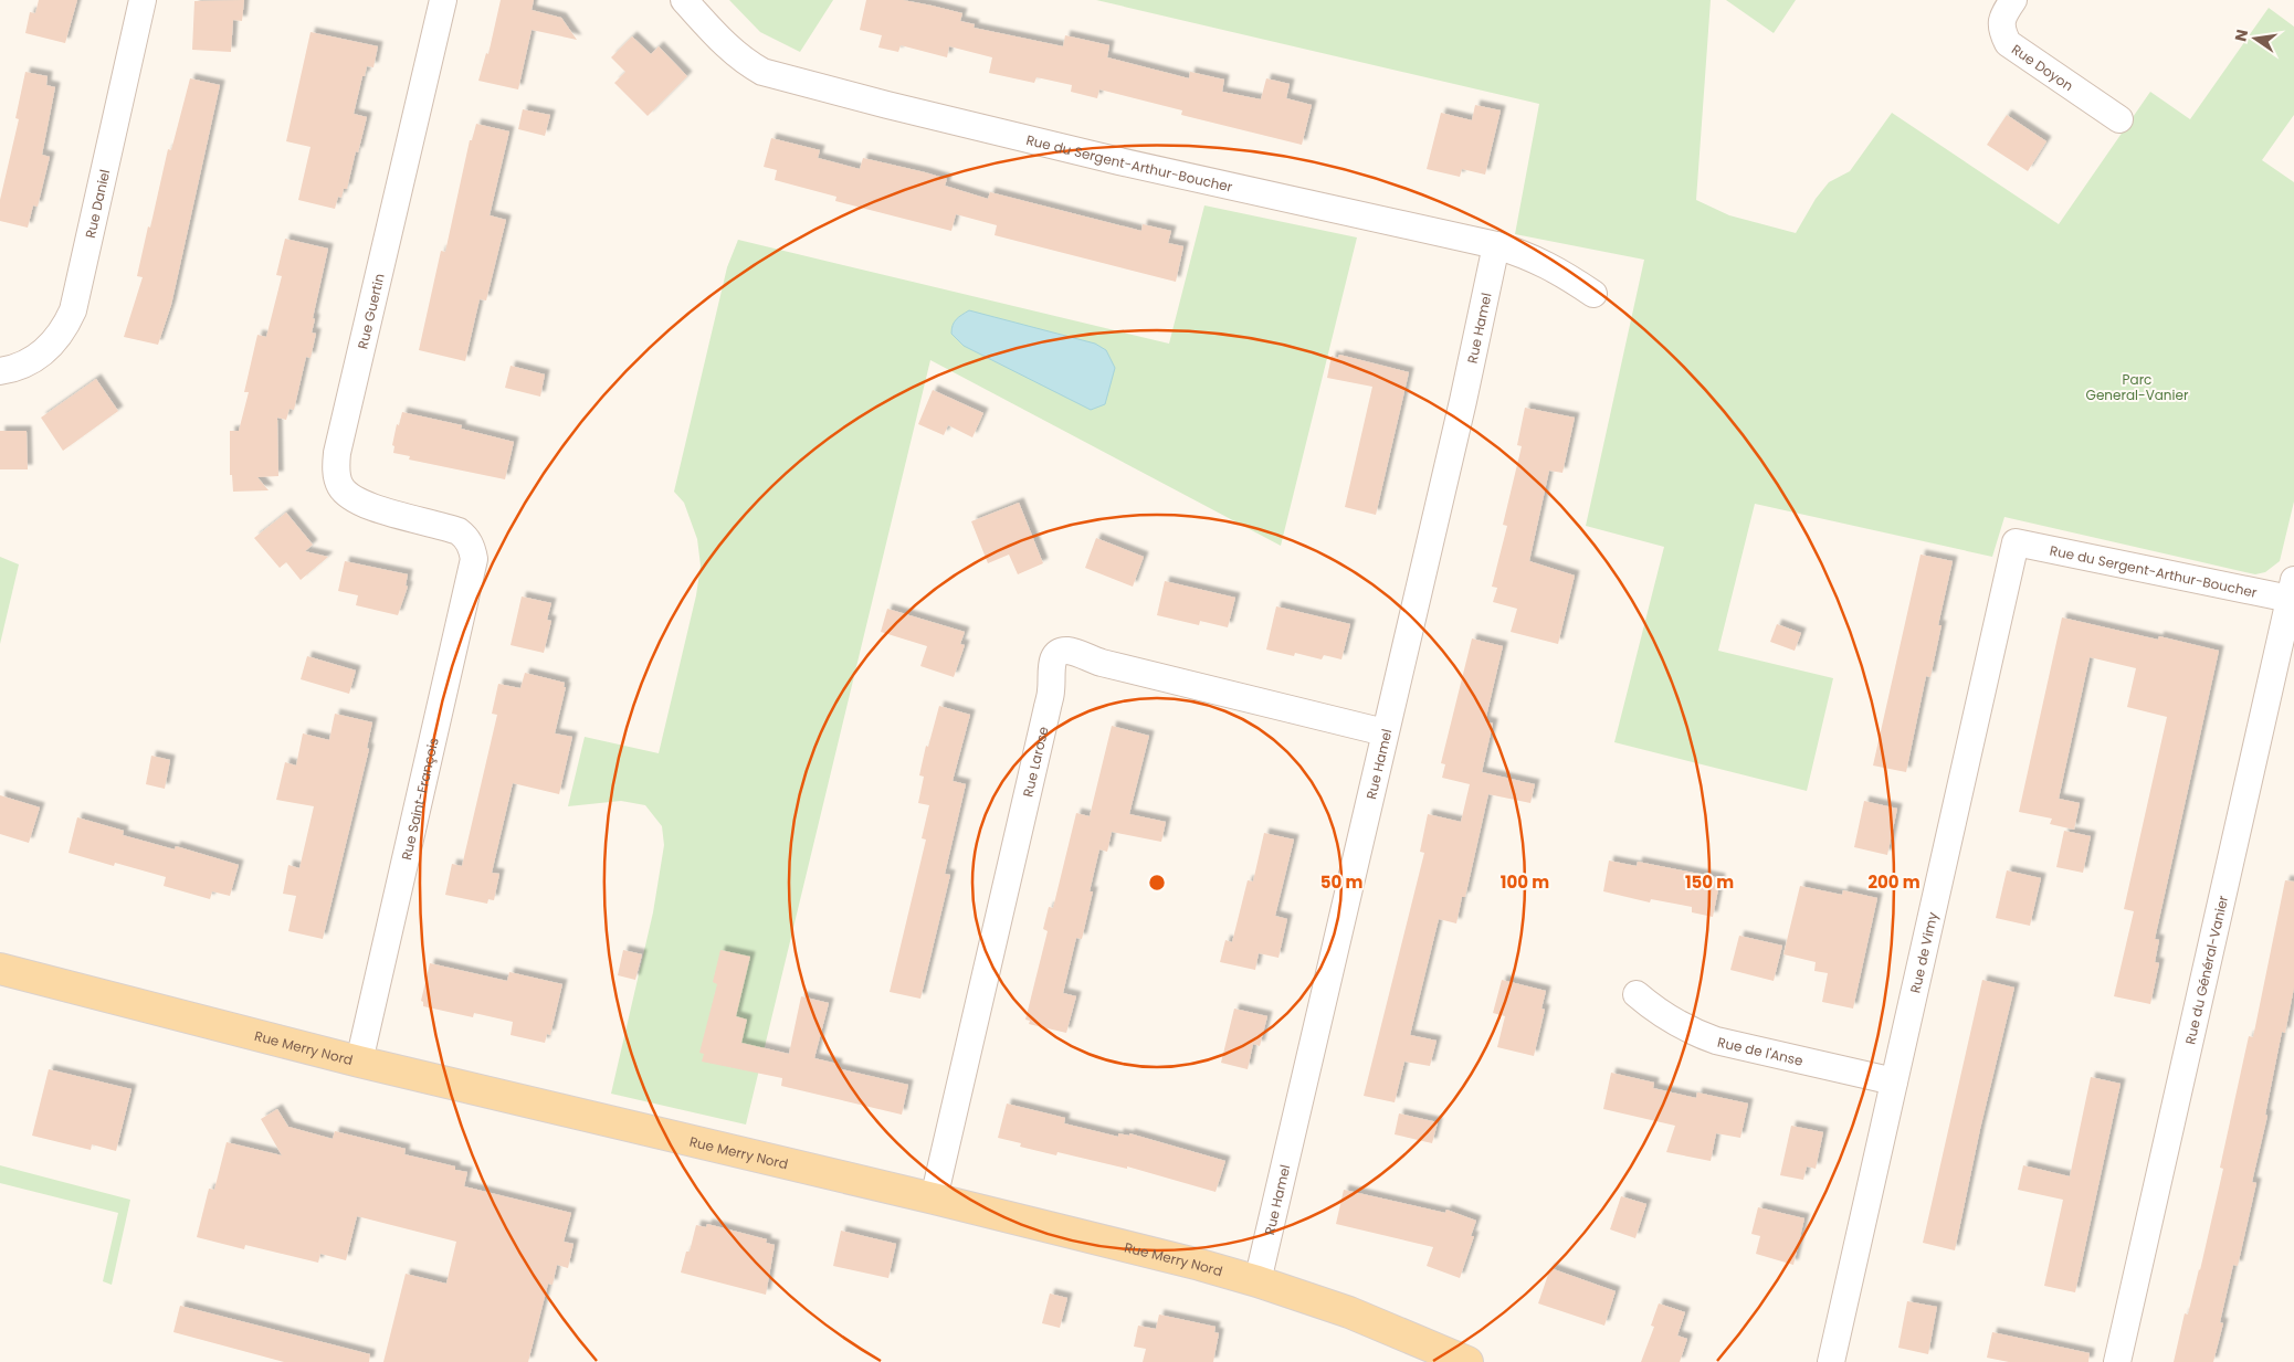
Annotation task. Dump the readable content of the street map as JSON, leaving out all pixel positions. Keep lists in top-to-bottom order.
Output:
{
  "streets": {
    "main road": ["Rue Merry Nord"],
    "street": [
      "Rue Doyon",
      "Rue du Sergent-Arthur-Boucher",
      "Rue Daniel",
      "Rue Guertin",
      "Rue Hamel",
      "Rue Larose",
      "Rue Saint-François",
      "Rue de Vimy",
      "Rue du Général-Vanier",
      "Rue de l'Anse"
    ]
  },
  "crossings": [
    ["Rue du Sergent-Arthur-Boucher", "Rue Hamel"],
    ["Rue du Sergent-Arthur-Boucher", "Rue de Vimy"],
    ["Rue du Sergent-Arthur-Boucher", "Rue du Général-Vanier"],
    ["Rue Guertin", "Rue Saint-François"],
    ["Rue Hamel", "Rue Larose"],
    ["Rue Hamel", "Rue Merry Nord"],
    ["Rue Larose", "Rue Merry Nord"],
    ["Rue Saint-François", "Rue Merry Nord"],
    ["Rue de Vimy", "Rue de l'Anse"]
  ],
  "parks": ["Parc General-Vanier"],
  "north": "left",
  "rings": [
    "50 m",
    "100 m",
    "150 m",
    "200 m"
  ]
}
